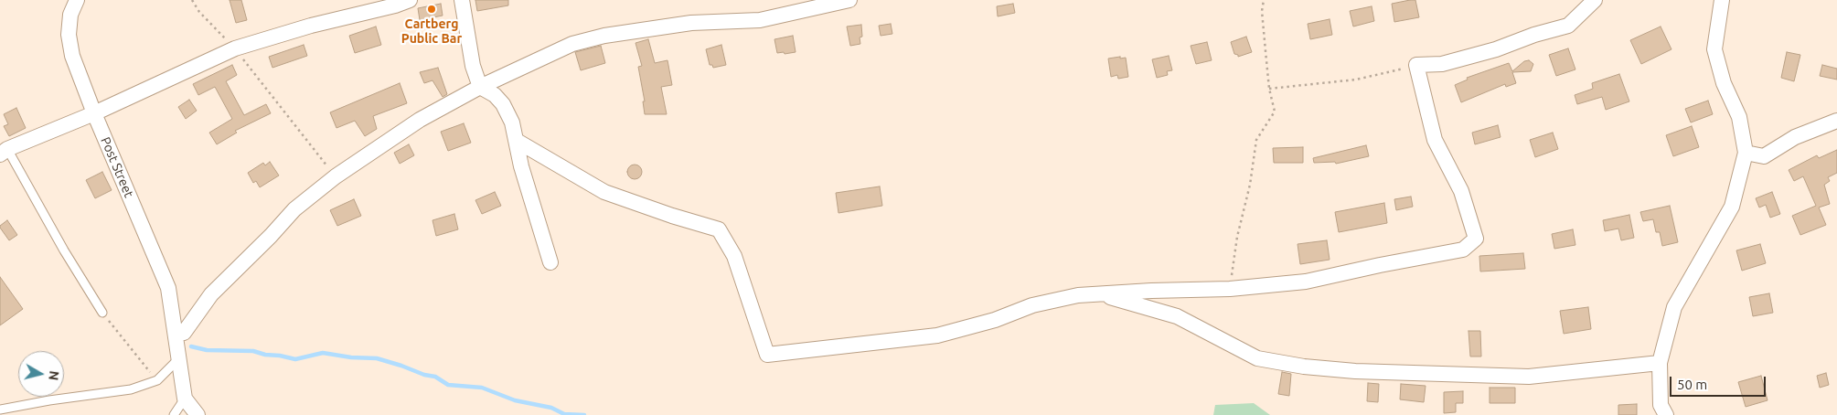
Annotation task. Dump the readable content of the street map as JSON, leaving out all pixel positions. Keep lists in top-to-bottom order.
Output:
{
  "streets": {
    "street": ["Post Street"]
  },
  "places": ["Cartberg Public Bar"],
  "scale_bar": "50 m",
  "north": "right"
}
